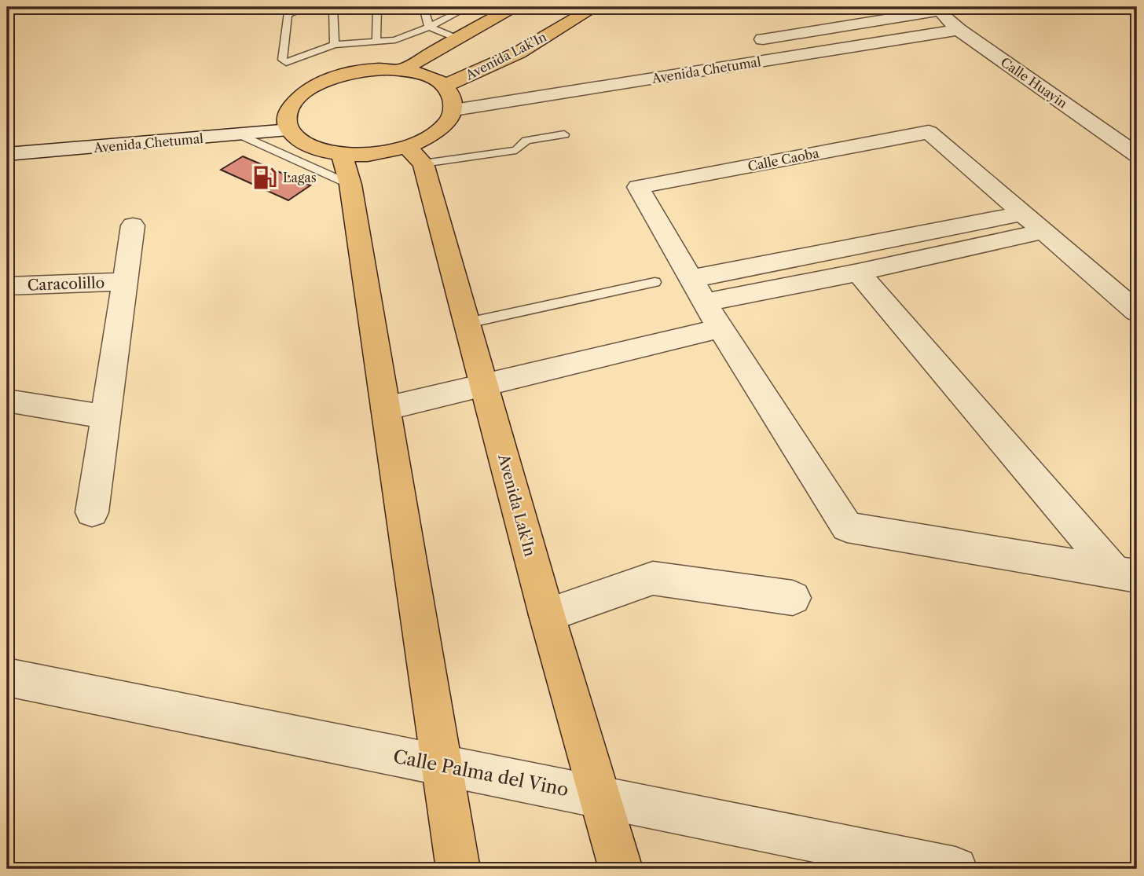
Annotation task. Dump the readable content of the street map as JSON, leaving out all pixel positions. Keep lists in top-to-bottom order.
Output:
{
  "streets": {
    "main road": ["Avenida Lak'In"],
    "street": [
      "Avenida Chetumal",
      "Calle Huayin",
      "Calle Caoba",
      "Caracolillo",
      "Calle Palma del Vino"
    ]
  },
  "crossings": [
    ["Avenida Lak'In", "Avenida Chetumal"],
    ["Avenida Lak'In", "Calle Palma del Vino"],
    ["Avenida Chetumal", "Calle Huayin"]
  ],
  "places": {
    "fuel station": ["Lagas"]
  }
}
